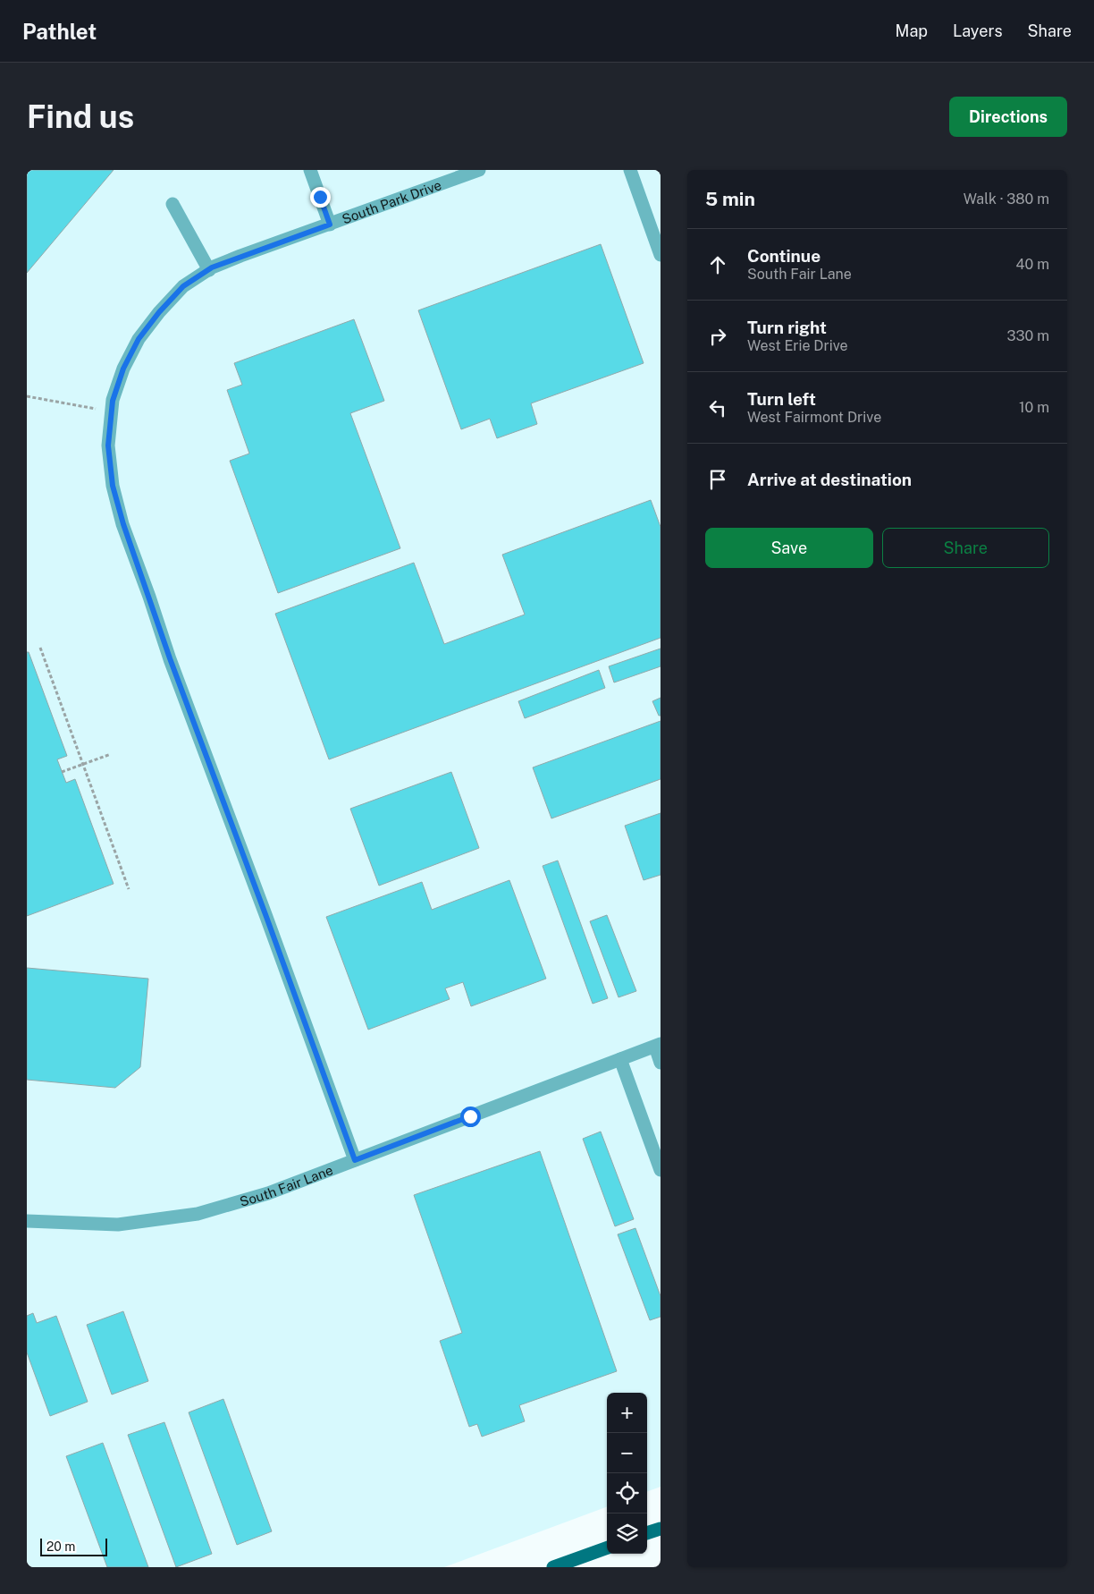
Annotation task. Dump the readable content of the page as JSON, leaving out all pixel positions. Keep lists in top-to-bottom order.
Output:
{
  "streets": {
    "street": ["South Park Drive", "South Fair Lane"]
  },
  "crossings": [
    ["South Park Drive", "South Fair Lane"]
  ],
  "scale_bar": "20 m",
  "page": {
    "header": "Pathlet",
    "nav": ["Map", "Layers", "Share"],
    "buttons": [
      "Directions",
      ["Save", "Share"]
    ],
    "title": "Find us",
    "heading": ["5 min", "Walk · 380 m"],
    "list": [
      ["Continue", "South Fair Lane", "40 m"],
      ["Turn right", "West Erie Drive", "330 m"],
      ["Turn left", "West Fairmont Drive", "10 m"],
      "Arrive at destination"
    ],
    "map_buttons": ["+", "−"],
    "scale": "20 m"
  }
}
